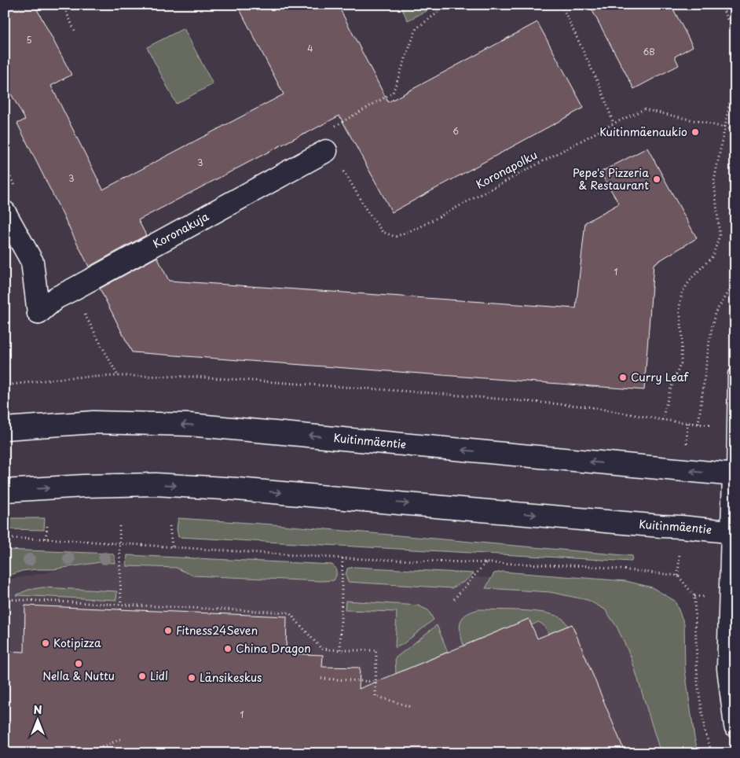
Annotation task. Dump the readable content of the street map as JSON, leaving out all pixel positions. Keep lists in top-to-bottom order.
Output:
{
  "streets": {
    "main road": ["Koronakuja", "Kuitinmäentie"],
    "path": ["Koronapolku"]
  },
  "crossings": [
    ["Koronapolku", "Koronakuja"]
  ],
  "places": [
    "Kuitinmäenaukio",
    "Pepe's Pizzeria & Restaurant",
    "Curry Leaf",
    "Fitness24Seven",
    "Kotipizza",
    "China Dragon",
    "Nella & Nuttu",
    "Lidl",
    "Länsikeskus"
  ],
  "house_numbers": [
    "5",
    "4",
    "6B",
    "6",
    "3",
    "3",
    "1",
    "1"
  ],
  "north": "top"
}
